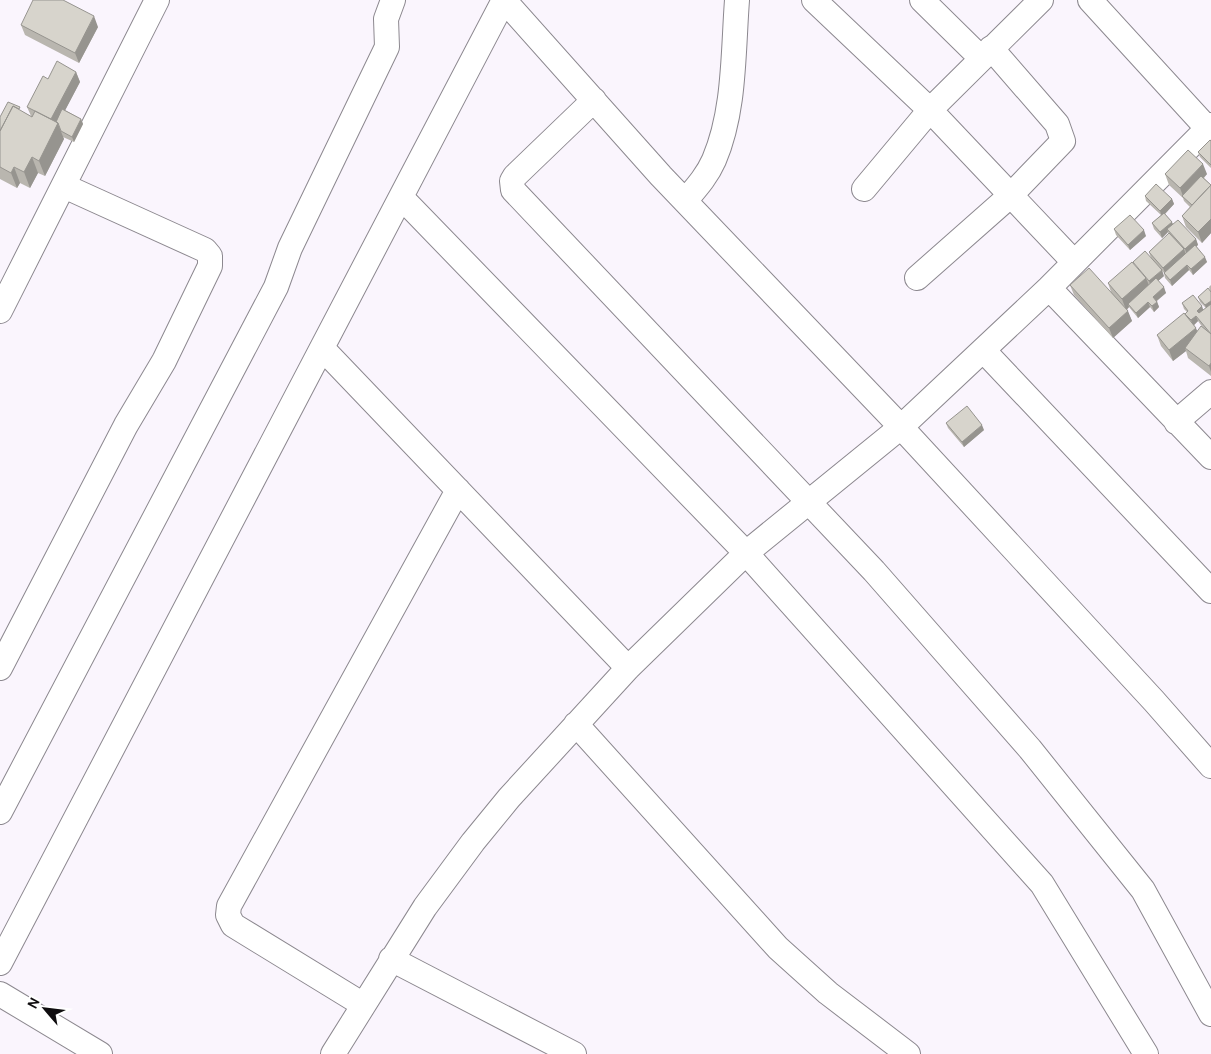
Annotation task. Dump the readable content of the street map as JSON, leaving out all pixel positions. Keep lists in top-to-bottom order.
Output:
{
  "north": "top left"
}
